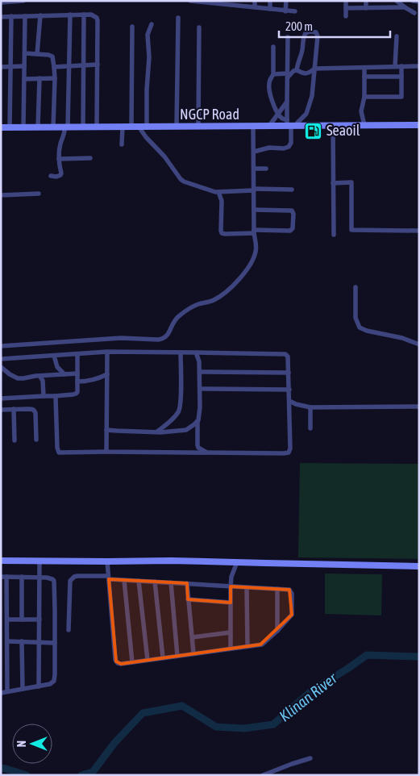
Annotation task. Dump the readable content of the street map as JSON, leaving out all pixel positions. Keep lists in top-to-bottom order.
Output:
{
  "streets": {
    "street": ["NGCP Road"]
  },
  "water": ["Klinan River"],
  "places": {
    "fuel station": ["Seaoil"]
  },
  "scale_bar": "200 m",
  "north": "left"
}
